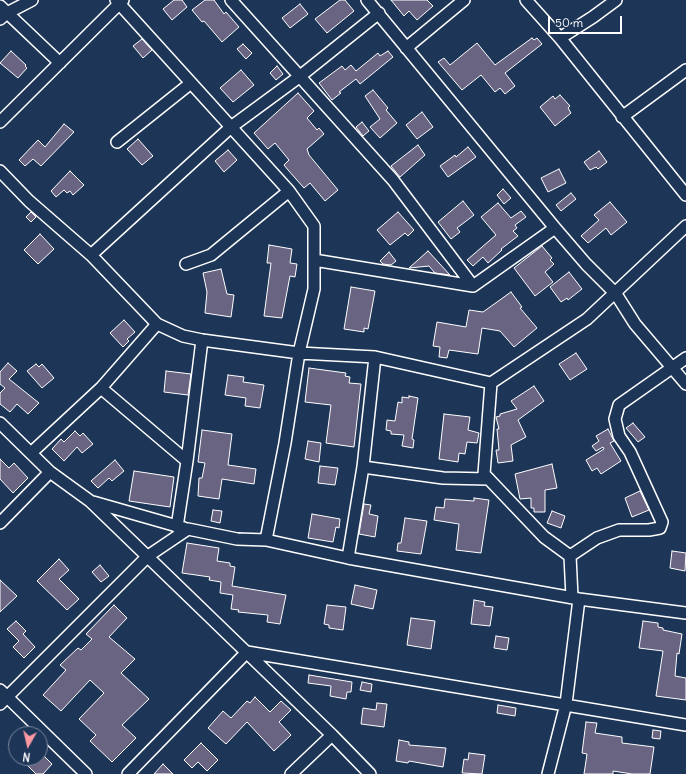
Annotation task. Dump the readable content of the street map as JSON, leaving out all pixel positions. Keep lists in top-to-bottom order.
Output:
{
  "scale_bar": "50 m",
  "north": "bottom"
}
